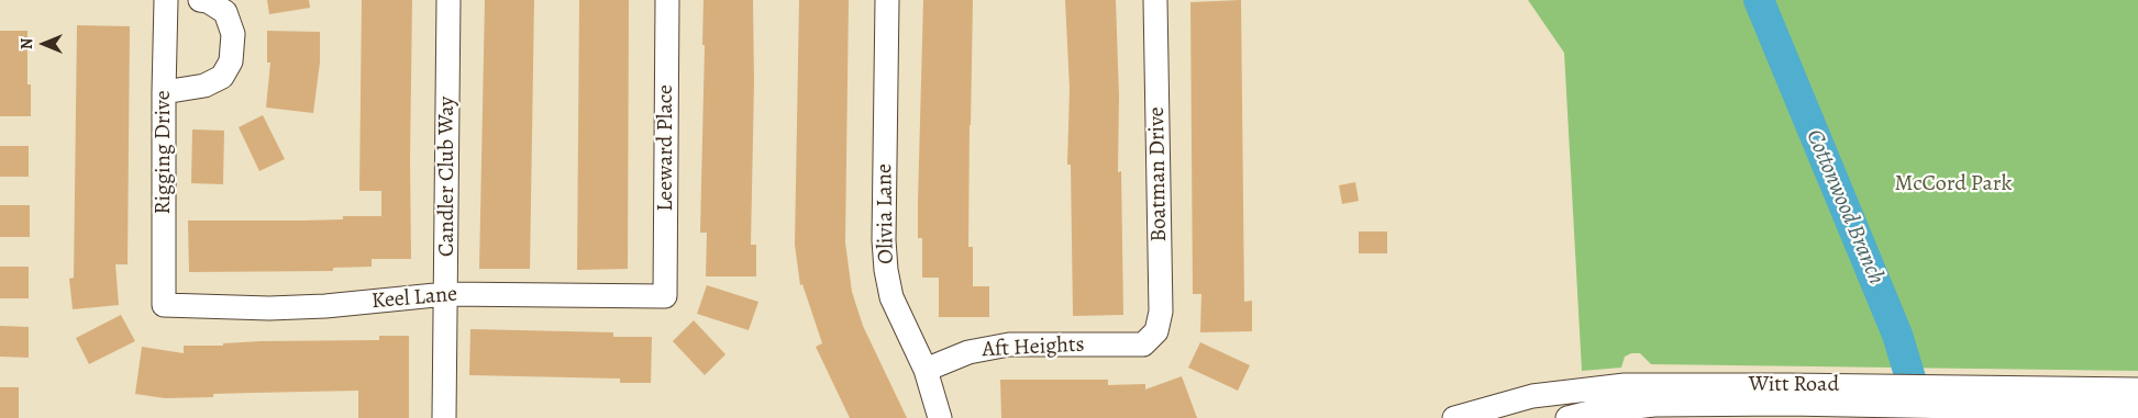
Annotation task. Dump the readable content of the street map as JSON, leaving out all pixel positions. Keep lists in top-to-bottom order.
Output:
{
  "streets": {
    "street": [
      "Leeward Place",
      "Rigging Drive",
      "Boatman Drive",
      "Candler Club Way",
      "Olivia Lane",
      "Keel Lane",
      "Aft Heights",
      "Witt Road"
    ]
  },
  "crossings": [
    ["Leeward Place", "Keel Lane"],
    ["Rigging Drive", "Keel Lane"],
    ["Boatman Drive", "Aft Heights"],
    ["Candler Club Way", "Keel Lane"],
    ["Olivia Lane", "Aft Heights"]
  ],
  "water": ["Cottonwood Branch"],
  "parks": ["McCord Park"],
  "north": "left"
}
